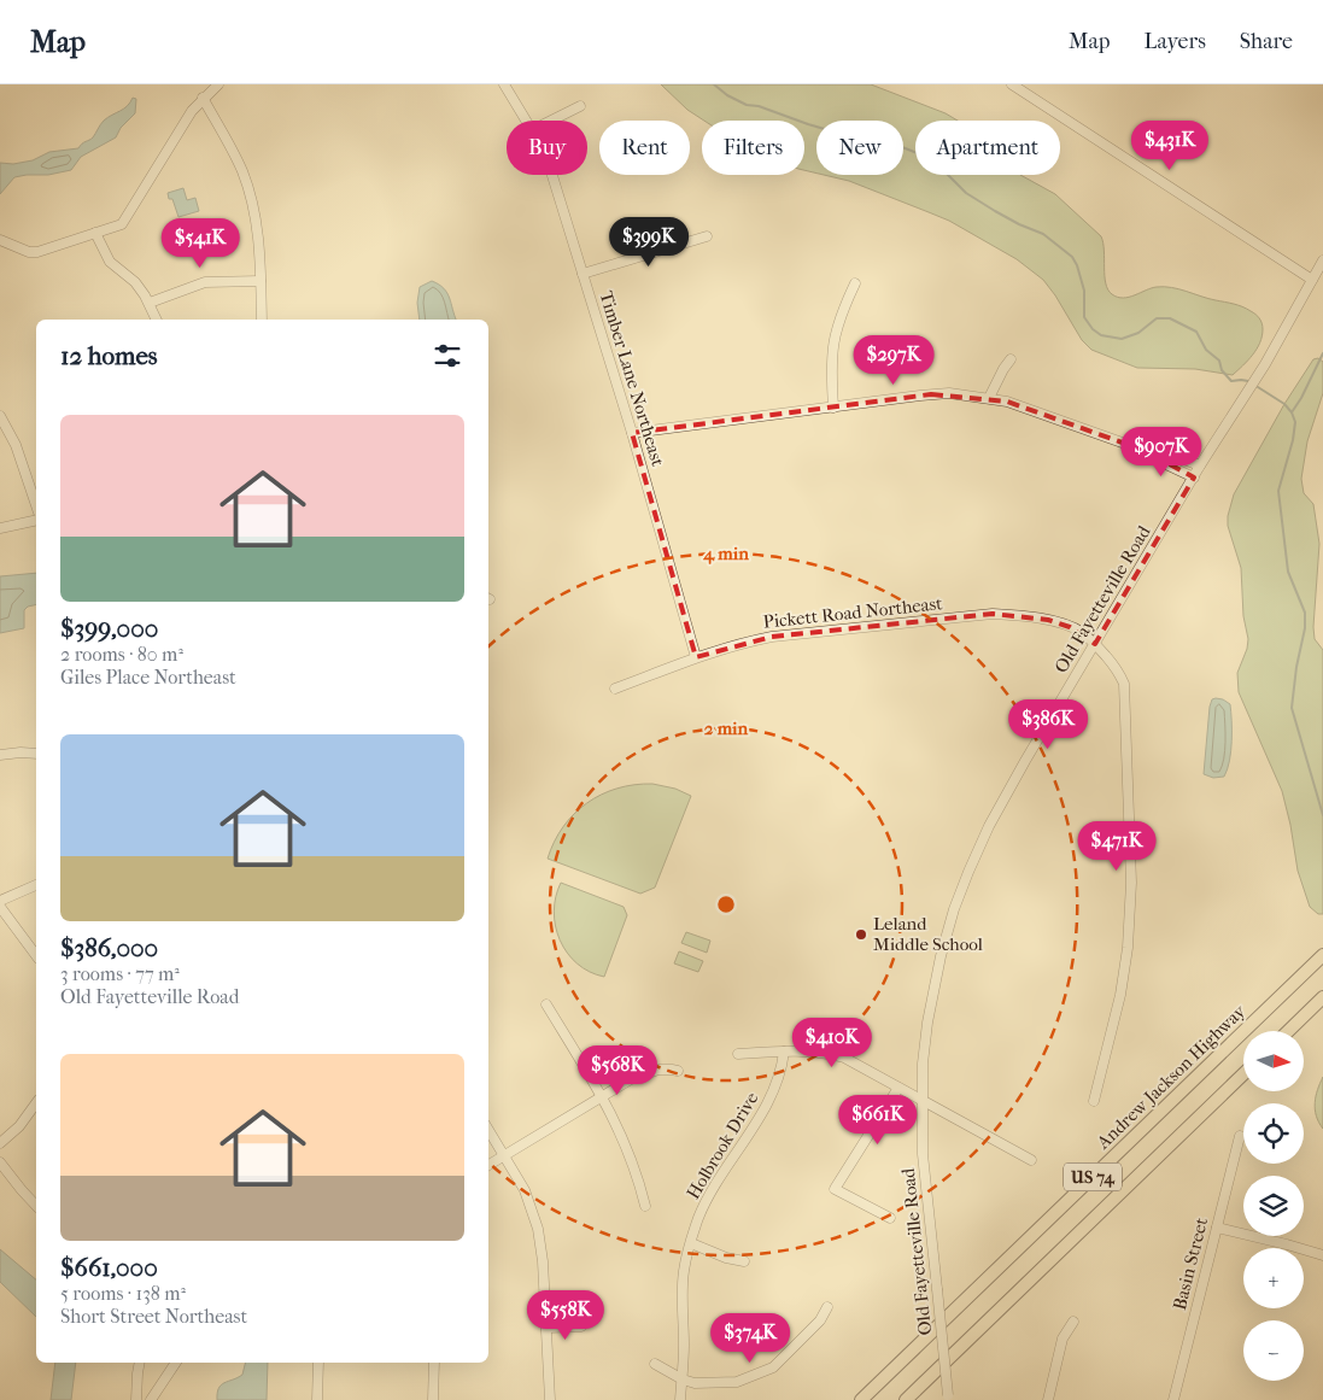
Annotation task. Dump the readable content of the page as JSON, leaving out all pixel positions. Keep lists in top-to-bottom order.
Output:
{
  "streets": {
    "highway": ["Andrew Jackson Highway", "US 74"],
    "street": [
      "Timber Lane Northeast",
      "Old Fayetteville Road",
      "Pickett Road Northeast",
      "Holbrook Drive",
      "Basin Street"
    ]
  },
  "crossings": [
    ["Timber Lane Northeast", "Pickett Road Northeast"],
    ["Old Fayetteville Road", "Pickett Road Northeast"]
  ],
  "places": ["Leland Middle School"],
  "north": "right",
  "page": {
    "header": "Map",
    "nav": ["Map", "Layers", "Share"],
    "price": [
      "$431K",
      "$399K",
      "$541K",
      "$297K",
      "$907K",
      "$386K",
      "$471K",
      "$410K",
      "$568K",
      "$661K",
      "$558K",
      "$374K"
    ],
    "chip": [
      "Buy",
      "Rent",
      "Filters",
      "New",
      "Apartment"
    ],
    "heading": "12 homes",
    "list": [
      {
        "name": "$399,000",
        "note": "2 rooms · 80 m² · Giles Place Northeast"
      },
      {
        "name": "$386,000",
        "note": "3 rooms · 77 m² · Old Fayetteville Road"
      },
      {
        "name": "$661,000",
        "note": "5 rooms · 138 m² · Short Street Northeast"
      }
    ],
    "map_buttons": ["+", "−"]
  },
  "rings": ["4 min", "2 min"]
}
